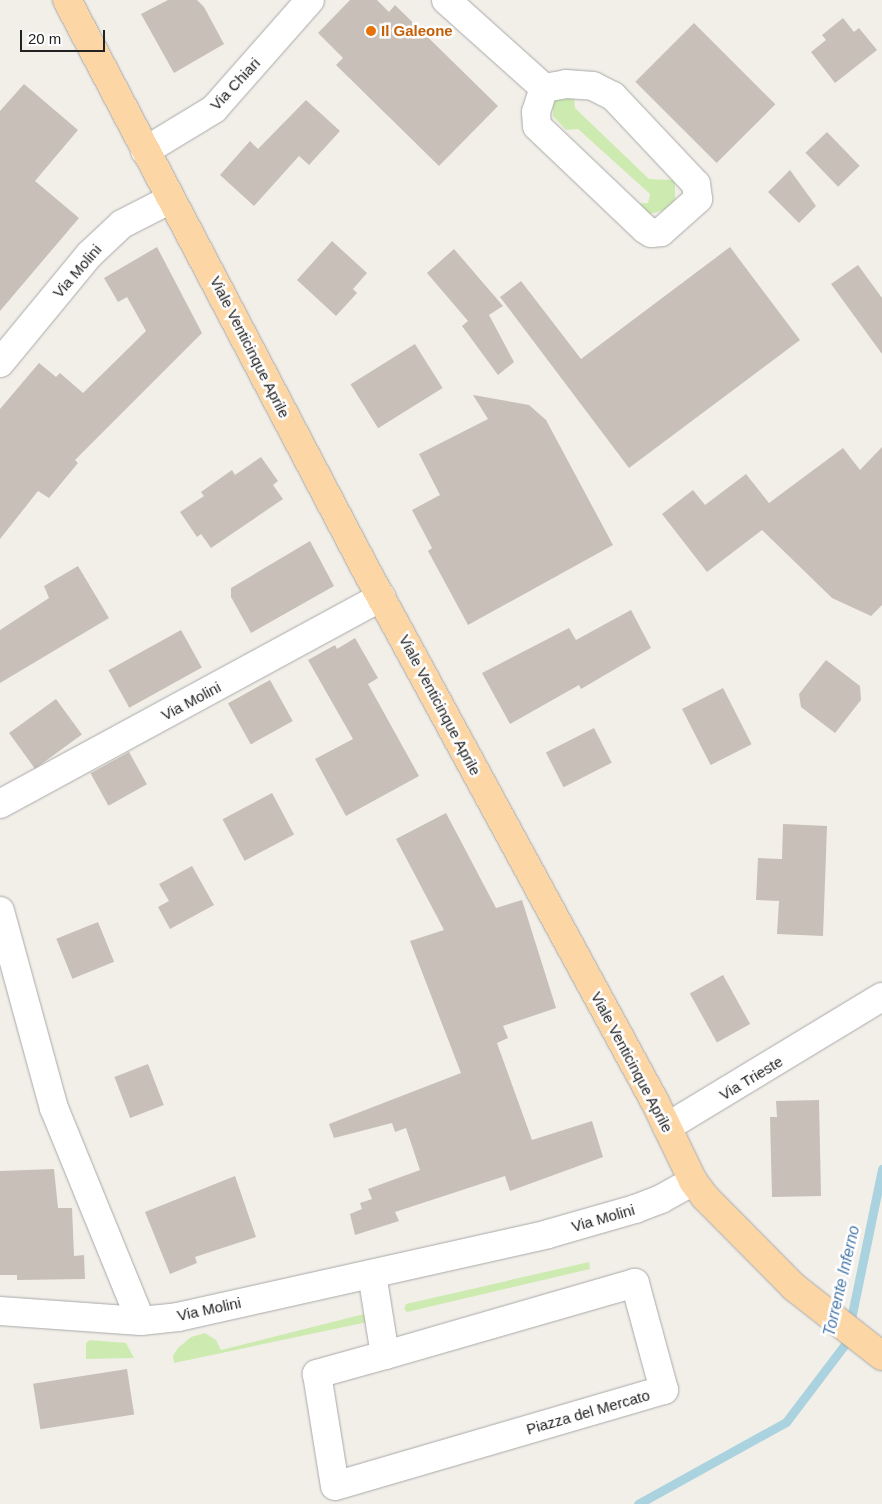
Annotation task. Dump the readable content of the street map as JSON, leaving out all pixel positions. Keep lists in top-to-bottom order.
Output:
{
  "streets": {
    "main road": ["Viale Venticinque Aprile"],
    "street": [
      "Via Chiari",
      "Via Molini",
      "Via Trieste",
      "Piazza del Mercato"
    ]
  },
  "crossings": [
    ["Via Chiari", "Viale Venticinque Aprile"],
    ["Via Molini", "Viale Venticinque Aprile"],
    ["Viale Venticinque Aprile", "Via Trieste"]
  ],
  "water": ["Torrente Inferno"],
  "places": ["Il Galeone"],
  "scale_bar": "20 m"
}
